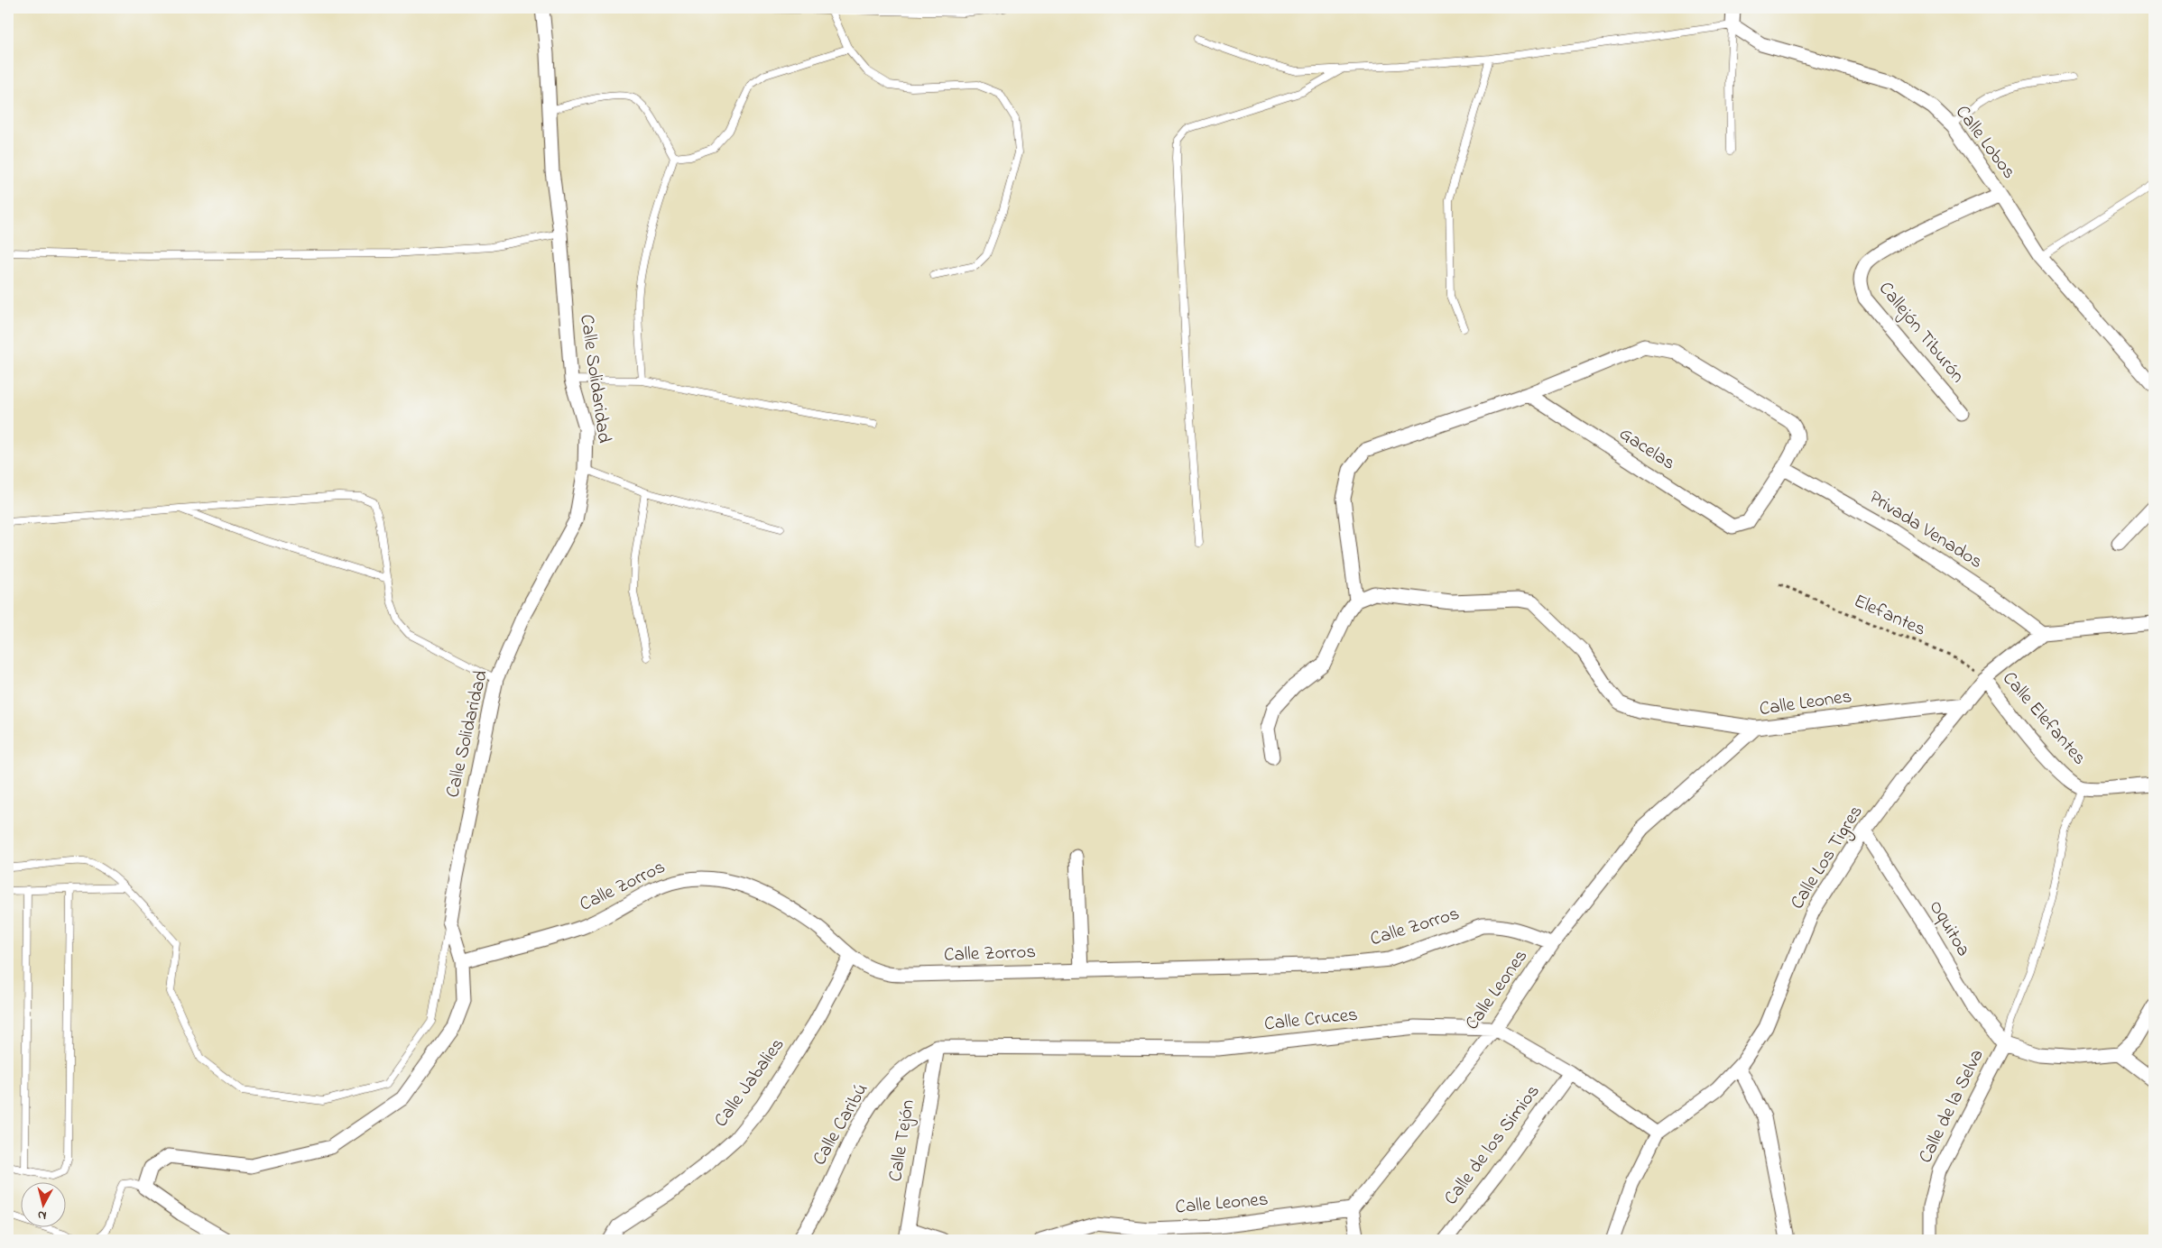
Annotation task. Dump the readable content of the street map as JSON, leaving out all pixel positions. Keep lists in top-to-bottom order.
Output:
{
  "streets": {
    "street": [
      "Calle Lobos",
      "Callejón Tiburón",
      "Calle Solidaridad",
      "Gacelas",
      "Privada Venados",
      "Calle Leones",
      "Calle Elefantes",
      "Calle Los Tigres",
      "Calle Zorros",
      "Oquitoa",
      "Calle Cruces",
      "Calle Jabalies",
      "Calle de la Selva",
      "Calle Caribú",
      "Calle Tejón",
      "Calle de los Simios"
    ],
    "path": ["Elefantes"]
  },
  "crossings": [
    ["Calle Lobos", "Callejón Tiburón"],
    ["Gacelas", "Privada Venados"],
    ["Privada Venados", "Calle Los Tigres"],
    ["Elefantes", "Calle Elefantes"],
    ["Elefantes", "Calle Los Tigres"],
    ["Calle Leones", "Calle Los Tigres"],
    ["Calle Leones", "Calle Zorros"],
    ["Calle Leones", "Calle Cruces"],
    ["Calle Elefantes", "Calle Los Tigres"],
    ["Calle Los Tigres", "Oquitoa"],
    ["Calle Los Tigres", "Calle Cruces"],
    ["Calle Zorros", "Calle Jabalies"],
    ["Oquitoa", "Calle de la Selva"],
    ["Calle Cruces", "Calle Caribú"],
    ["Calle Cruces", "Calle Tejón"],
    ["Calle Cruces", "Calle de los Simios"],
    ["Calle Caribú", "Calle Tejón"]
  ],
  "north": "bottom"
}
